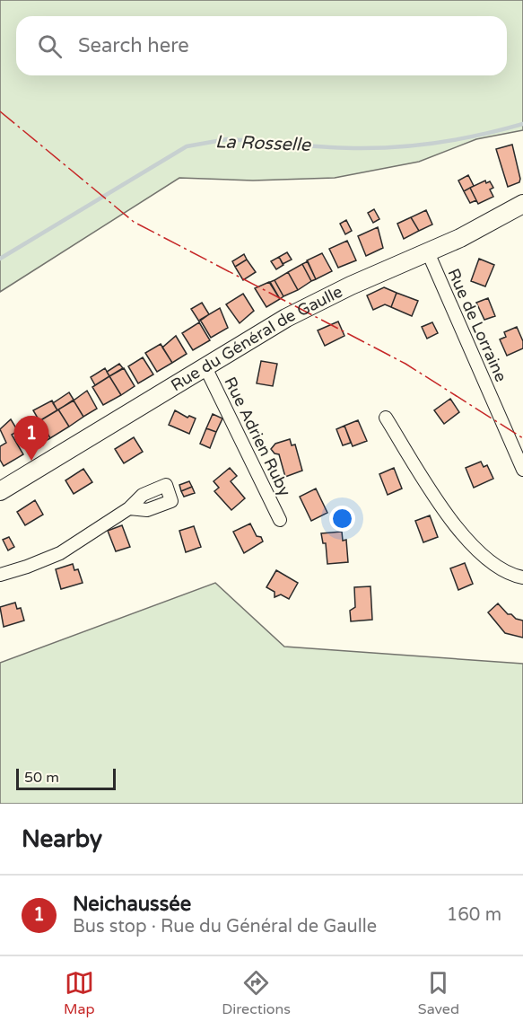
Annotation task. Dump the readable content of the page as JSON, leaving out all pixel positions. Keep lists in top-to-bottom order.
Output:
{
  "streets": {
    "main road": ["Rue du Général de Gaulle"],
    "street": ["Rue de Lorraine", "Rue Adrien Ruby"]
  },
  "crossings": [
    ["Rue de Lorraine", "Rue du Général de Gaulle"],
    ["Rue du Général de Gaulle", "Rue Adrien Ruby"]
  ],
  "water": ["La Rosselle"],
  "scale_bar": "50 m",
  "page": {
    "search": "Search here",
    "pins": "1",
    "scale": "50 m",
    "heading": "Nearby",
    "list": [
      {
        "mark": "1",
        "name": "Neichaussée",
        "note": "Bus stop · Rue du Général de Gaulle",
        "value": "160 m"
      }
    ],
    "nav": ["Map", "Directions", "Saved"]
  }
}
